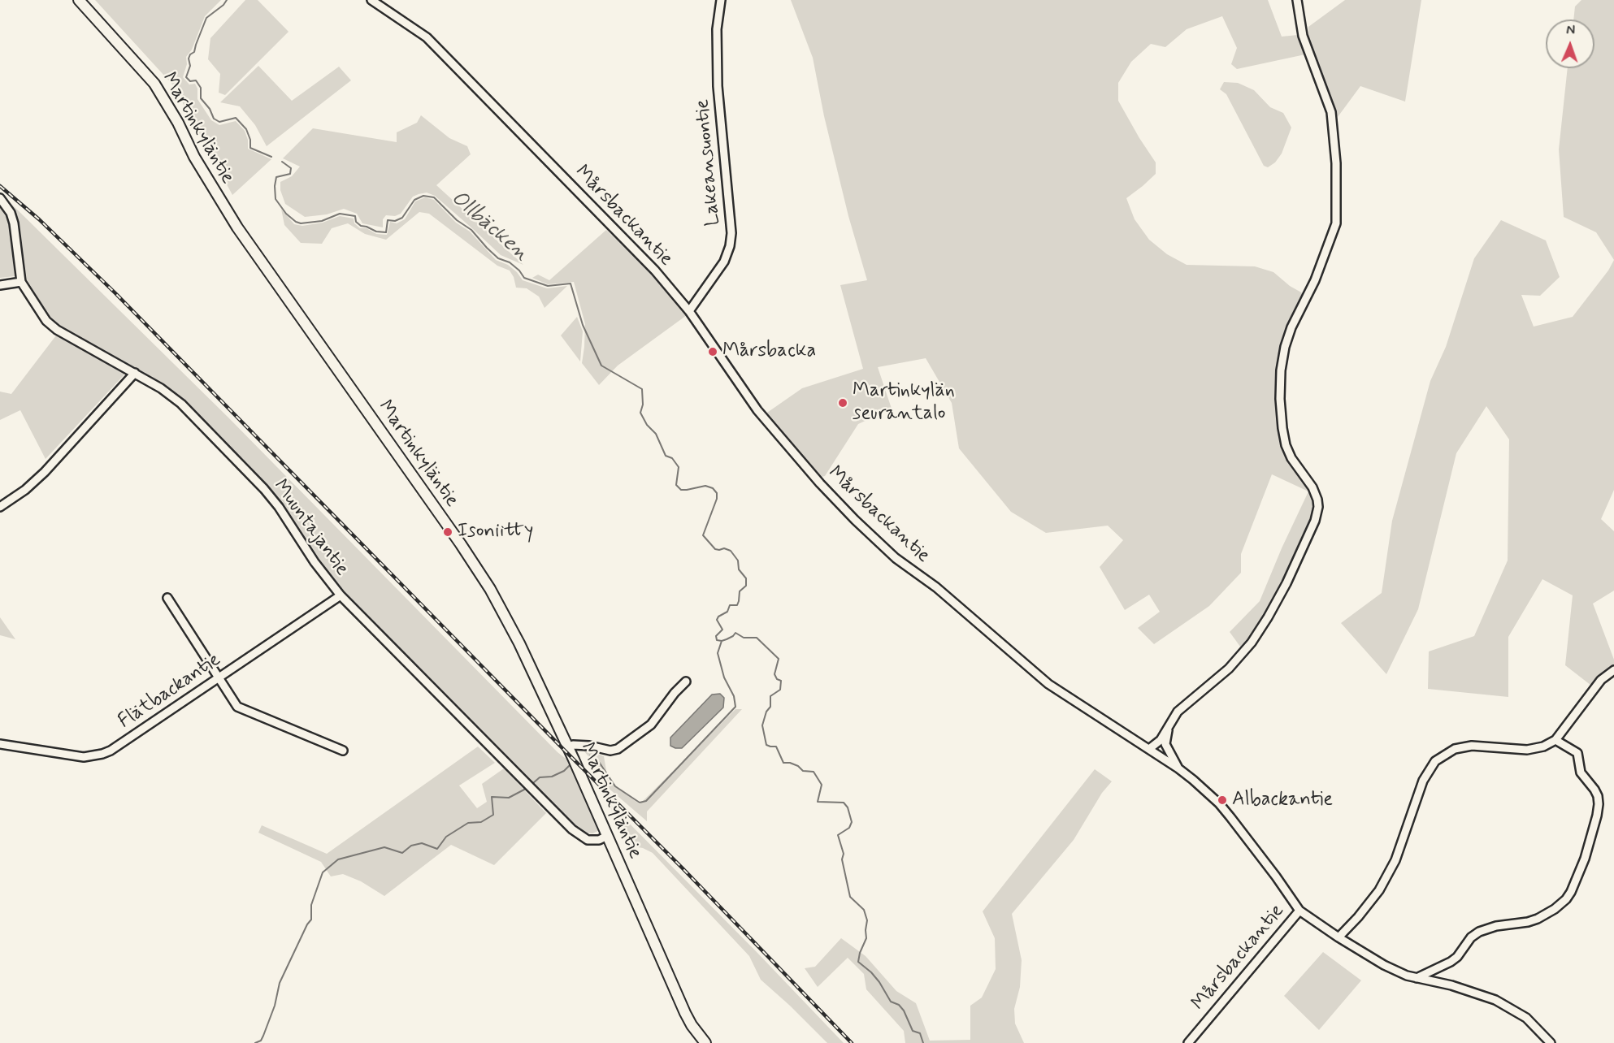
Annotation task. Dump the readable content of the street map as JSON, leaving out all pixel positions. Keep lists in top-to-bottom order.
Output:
{
  "streets": {
    "street": [
      "Martinkyläntie",
      "Lakeansuontie",
      "Mårsbackantie",
      "Muuntajantie",
      "Flätbackantie"
    ]
  },
  "crossings": [
    ["Martinkyläntie", "Muuntajantie"],
    ["Lakeansuontie", "Mårsbackantie"],
    ["Muuntajantie", "Flätbackantie"]
  ],
  "water": ["Ollbäcken"],
  "places": [
    "Mårsbacka",
    "Martinkylän seurantalo",
    "Isoniitty",
    "Albackantie"
  ],
  "north": "top"
}
